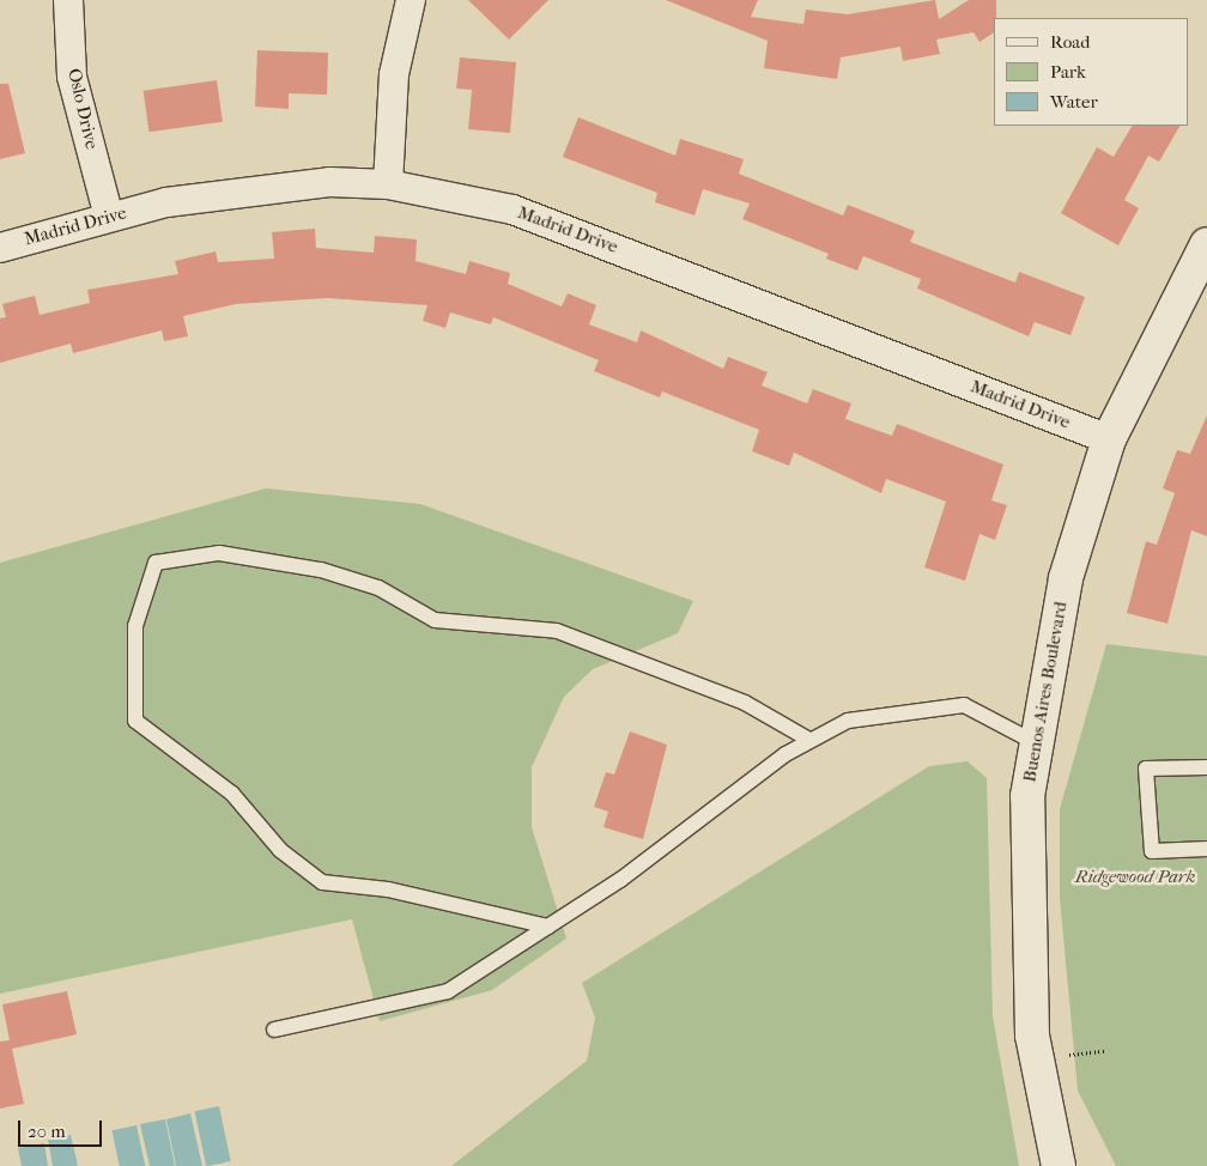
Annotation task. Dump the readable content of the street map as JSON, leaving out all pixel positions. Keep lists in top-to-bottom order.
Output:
{
  "streets": {
    "street": ["Oslo Drive", "Madrid Drive", "Buenos Aires Boulevard"]
  },
  "crossings": [
    ["Oslo Drive", "Madrid Drive"],
    ["Madrid Drive", "Buenos Aires Boulevard"]
  ],
  "parks": ["Ridgewood Park"],
  "legend": ["Road", "Park", "Water"],
  "scale_bar": "20 m"
}
